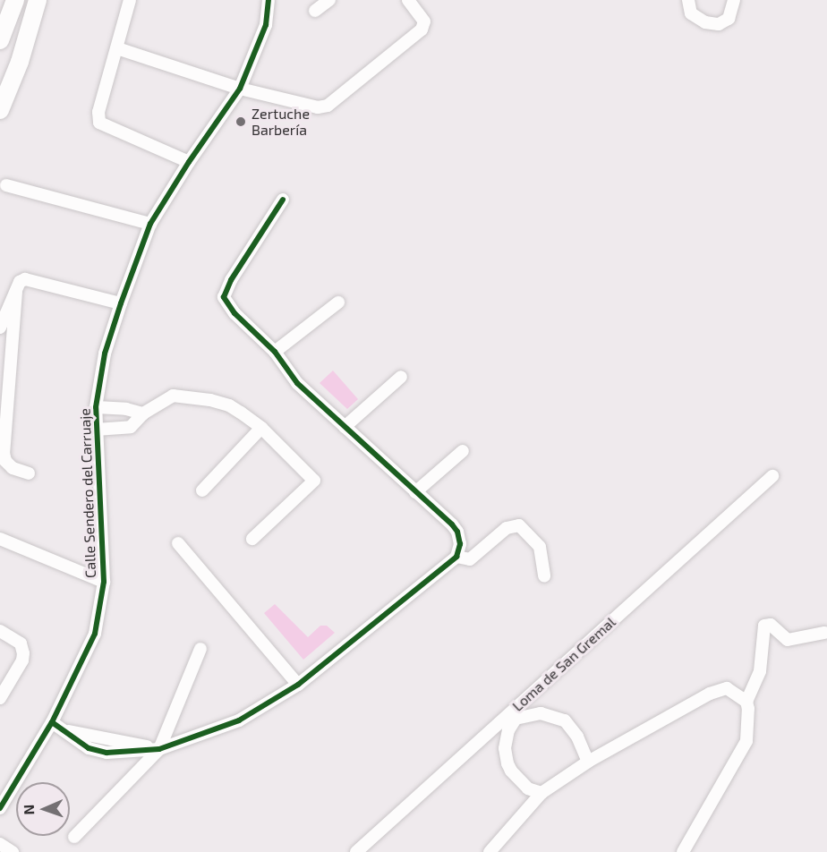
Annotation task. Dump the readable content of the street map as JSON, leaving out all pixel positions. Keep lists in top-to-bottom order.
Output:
{
  "streets": {
    "street": ["Calle Sendero del Carruaje", "Loma de San Gremal"]
  },
  "places": ["Zertuche Barbería"],
  "north": "left"
}
